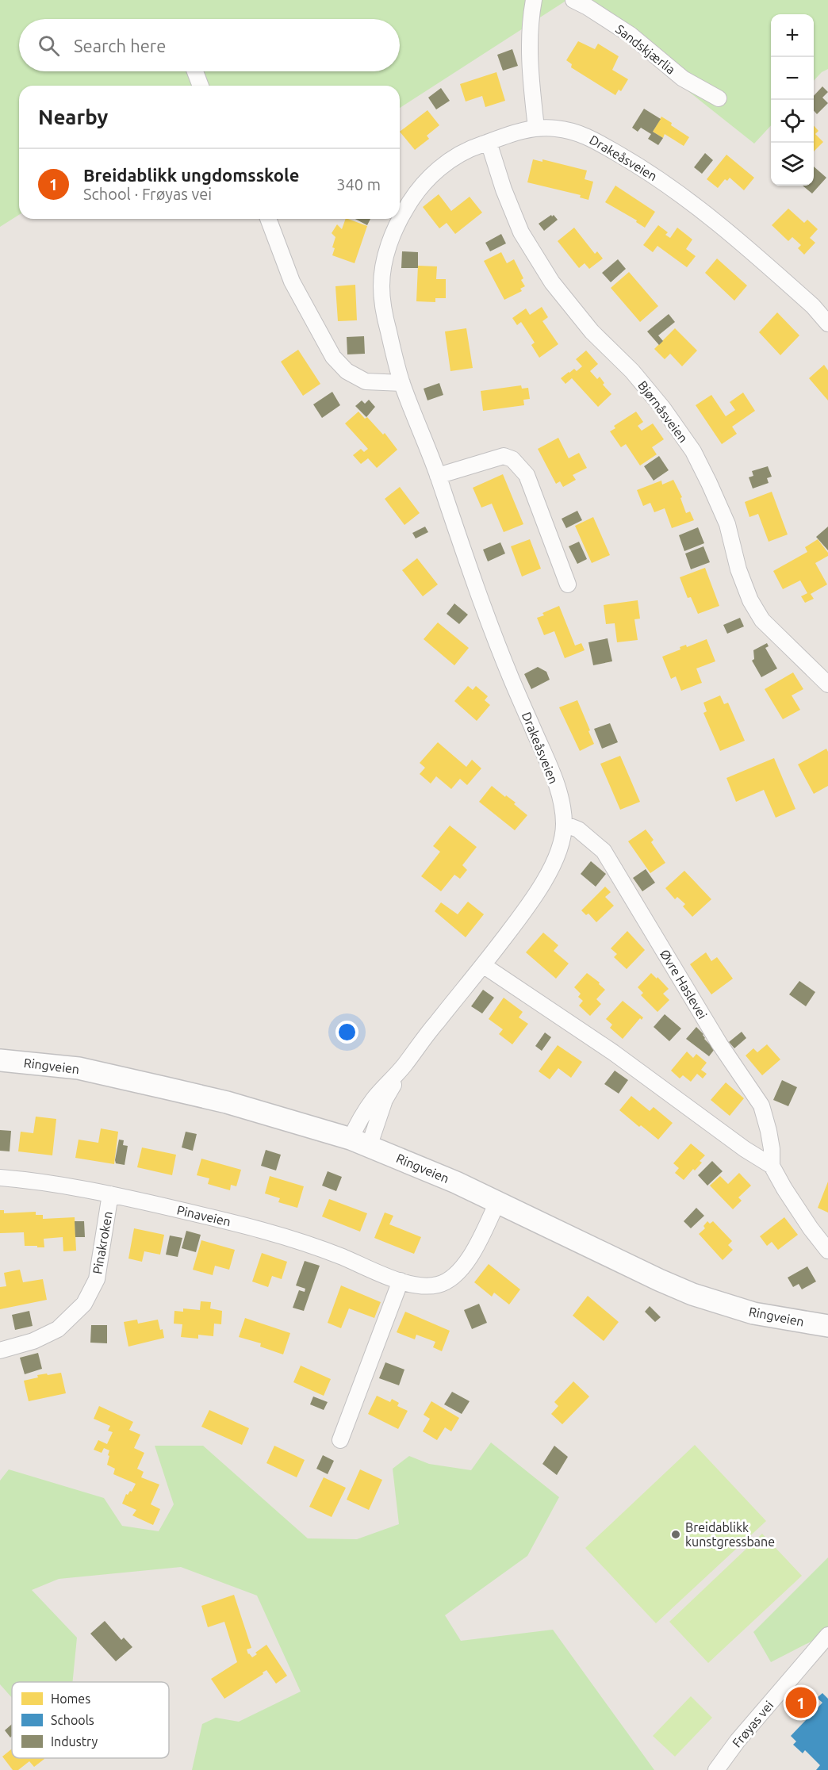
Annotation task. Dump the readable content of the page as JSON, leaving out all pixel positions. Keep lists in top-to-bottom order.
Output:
{
  "streets": {
    "main road": ["Ringveien"],
    "street": [
      "Sandskjærlia",
      "Drakeåsveien",
      "Bjørnåsveien",
      "Øvre Haslevei",
      "Pinaveien",
      "Pinakroken",
      "Frøyas vei"
    ]
  },
  "crossings": [
    ["Drakeåsveien", "Bjørnåsveien"],
    ["Drakeåsveien", "Øvre Haslevei"],
    ["Drakeåsveien", "Ringveien"],
    ["Ringveien", "Pinaveien"],
    ["Pinaveien", "Pinakroken"]
  ],
  "places": ["Breidablikk kunstgressbane"],
  "legend": ["Homes", "Schools", "Industry"],
  "page": {
    "map_buttons": ["+", "−"],
    "search": "Search here",
    "heading": "Nearby",
    "list": [
      {
        "mark": "1",
        "name": "Breidablikk ungdomsskole",
        "note": "School · Frøyas vei",
        "value": "340 m"
      }
    ],
    "pins": "1"
  }
}
